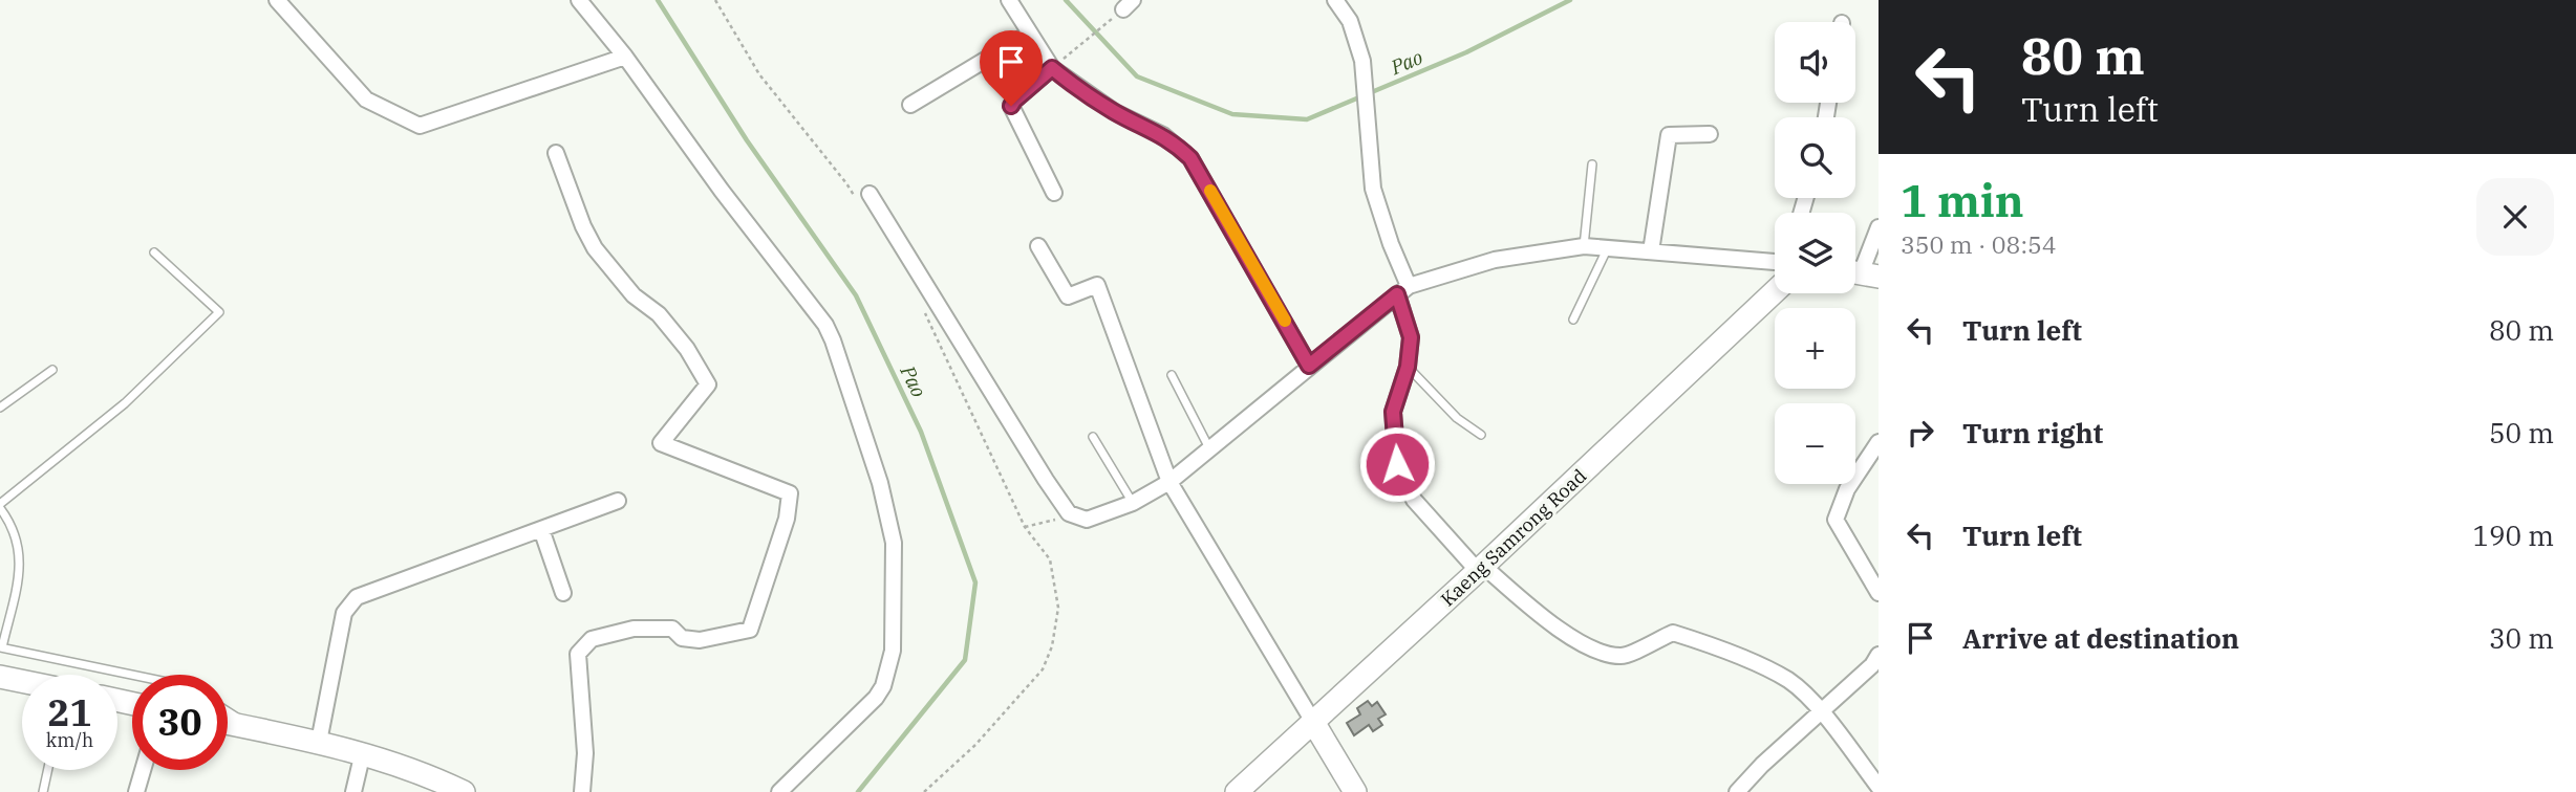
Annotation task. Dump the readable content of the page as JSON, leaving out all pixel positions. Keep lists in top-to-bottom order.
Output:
{
  "streets": {
    "street": ["Kaeng Samrong Road"]
  },
  "water": ["Pao"],
  "page": {
    "turn": ["80 m", "Turn left"],
    "map_buttons": ["+", "−"],
    "heading": ["1 min", "350 m · 08:54"],
    "list": [
      {
        "name": "Turn left",
        "value": "80 m"
      },
      {
        "name": "Turn right",
        "value": "50 m"
      },
      {
        "name": "Turn left",
        "value": "190 m"
      },
      {
        "name": "Arrive at destination",
        "value": "30 m"
      }
    ],
    "speed": "21 km/h",
    "limit": "30"
  }
}
